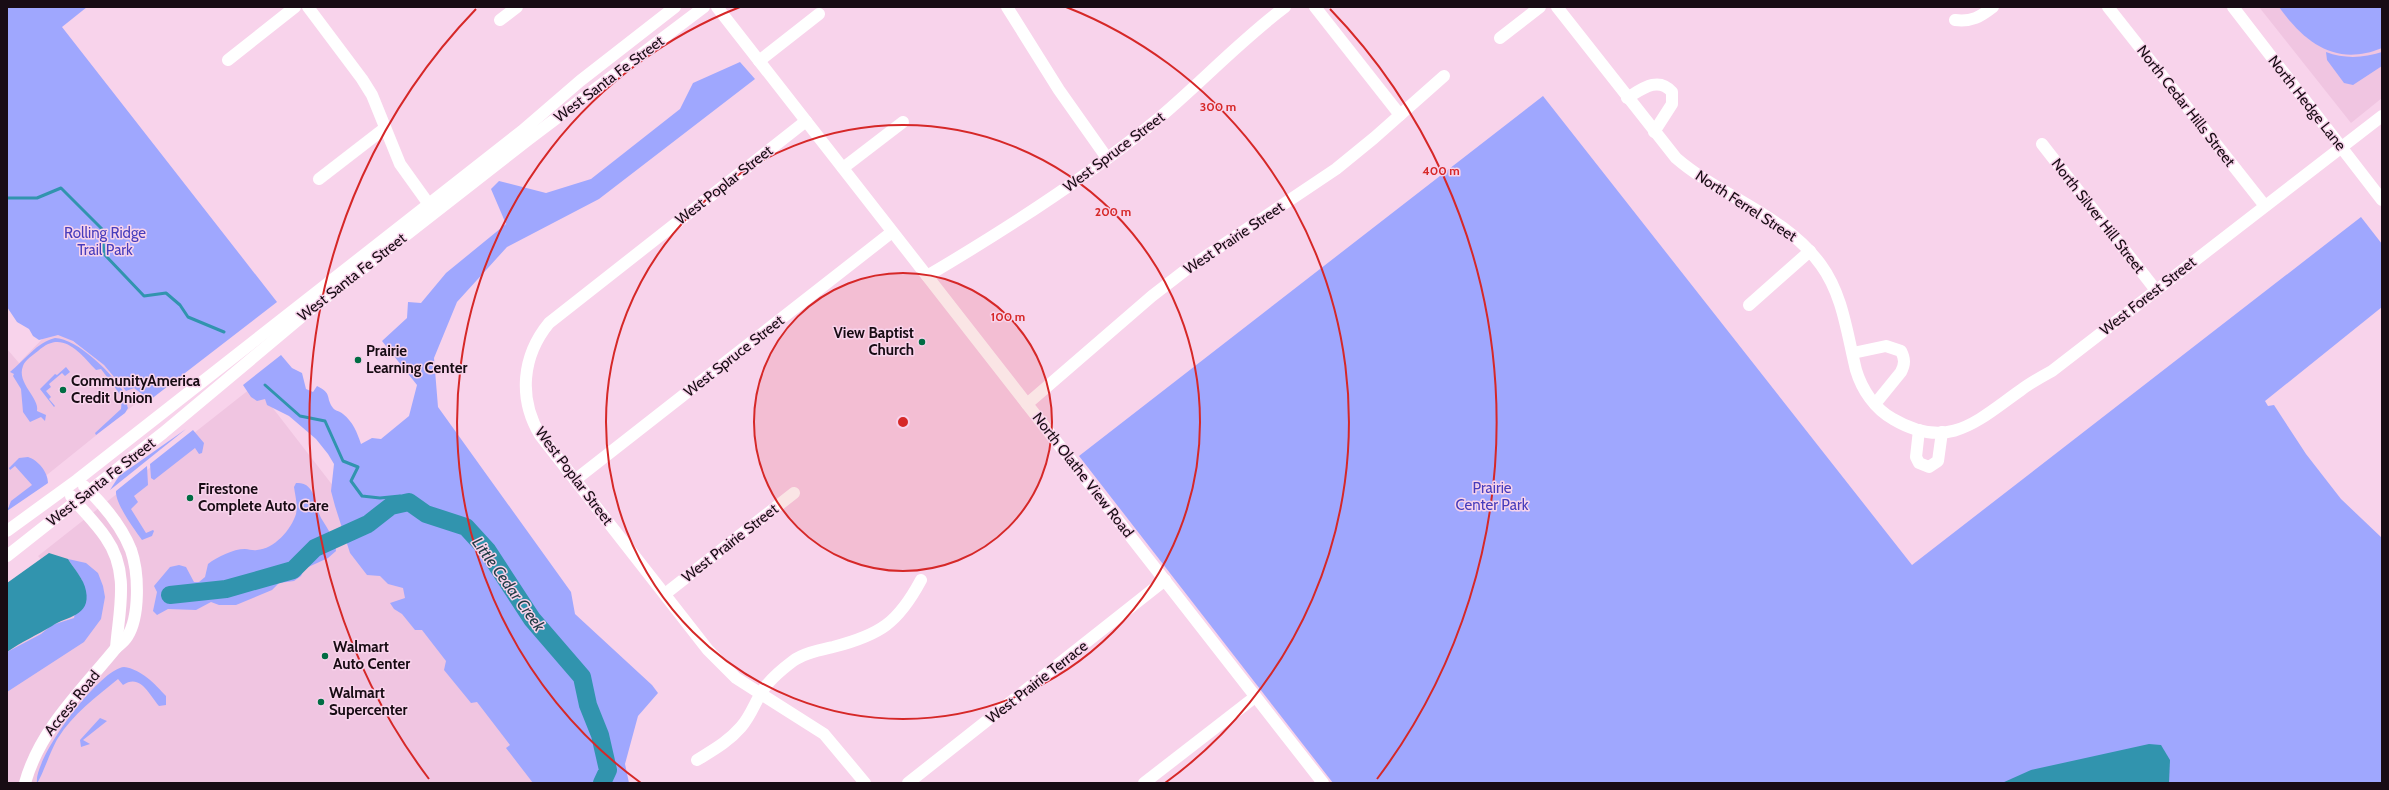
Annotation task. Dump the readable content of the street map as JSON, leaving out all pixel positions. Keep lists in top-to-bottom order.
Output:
{
  "streets": {
    "street": [
      "West Santa Fe Street",
      "North Hedge Lane",
      "North Cedar Hills Street",
      "West Spruce Street",
      "West Poplar Street",
      "North Ferrel Street",
      "North Silver Hill Street",
      "West Prairie Street",
      "West Forest Street",
      "North Olathe View Road",
      "West Prairie Terrace",
      "Access Road"
    ]
  },
  "crossings": [
    ["West Santa Fe Street", "Access Road"],
    ["North Hedge Lane", "West Forest Street"],
    ["North Cedar Hills Street", "West Forest Street"],
    ["West Spruce Street", "West Poplar Street"],
    ["West Spruce Street", "North Olathe View Road"],
    ["West Poplar Street", "West Prairie Street"],
    ["West Poplar Street", "North Olathe View Road"],
    ["North Ferrel Street", "West Forest Street"],
    ["North Silver Hill Street", "West Forest Street"],
    ["West Prairie Street", "North Olathe View Road"],
    ["North Olathe View Road", "West Prairie Terrace"]
  ],
  "water": ["Little Cedar Creek"],
  "parks": ["Rolling Ridge Trail Park", "Prairie Center Park"],
  "places": [
    "View Baptist Church",
    "Prairie Learning Center",
    "CommunityAmerica Credit Union",
    "Firestone Complete Auto Care",
    "Walmart Auto Center",
    "Walmart Supercenter"
  ],
  "rings": [
    "300 m",
    "400 m",
    "200 m",
    "100 m"
  ]
}
